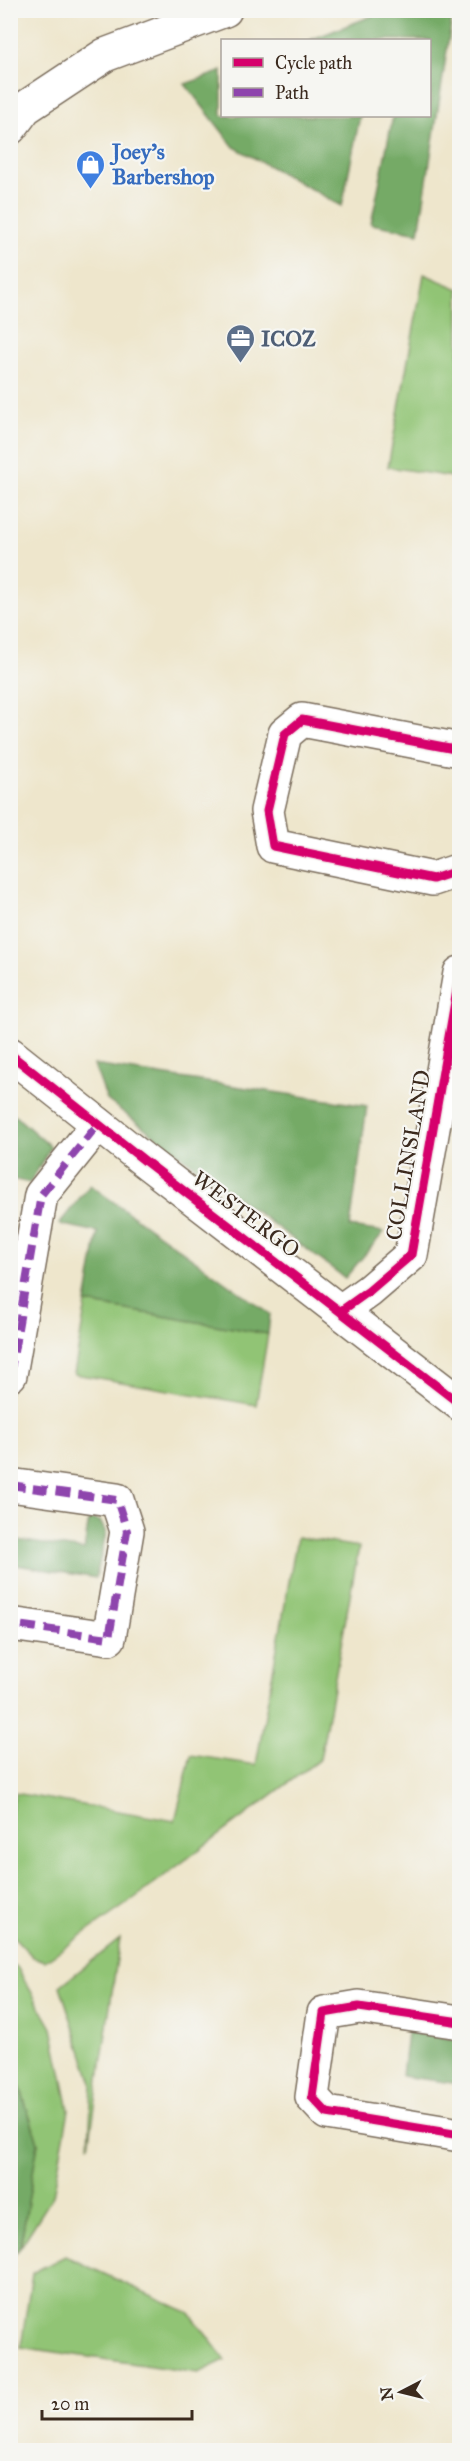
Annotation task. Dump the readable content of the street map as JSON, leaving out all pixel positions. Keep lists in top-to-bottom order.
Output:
{
  "streets": {
    "street": ["COLLINSLAND", "WESTERGO"]
  },
  "crossings": [
    ["COLLINSLAND", "WESTERGO"]
  ],
  "places": {
    "shop": ["Joey's Barbershop"],
    "office": ["ICOZ"]
  },
  "legend": ["Cycle path", "Path"],
  "scale_bar": "20 m",
  "north": "left"
}
